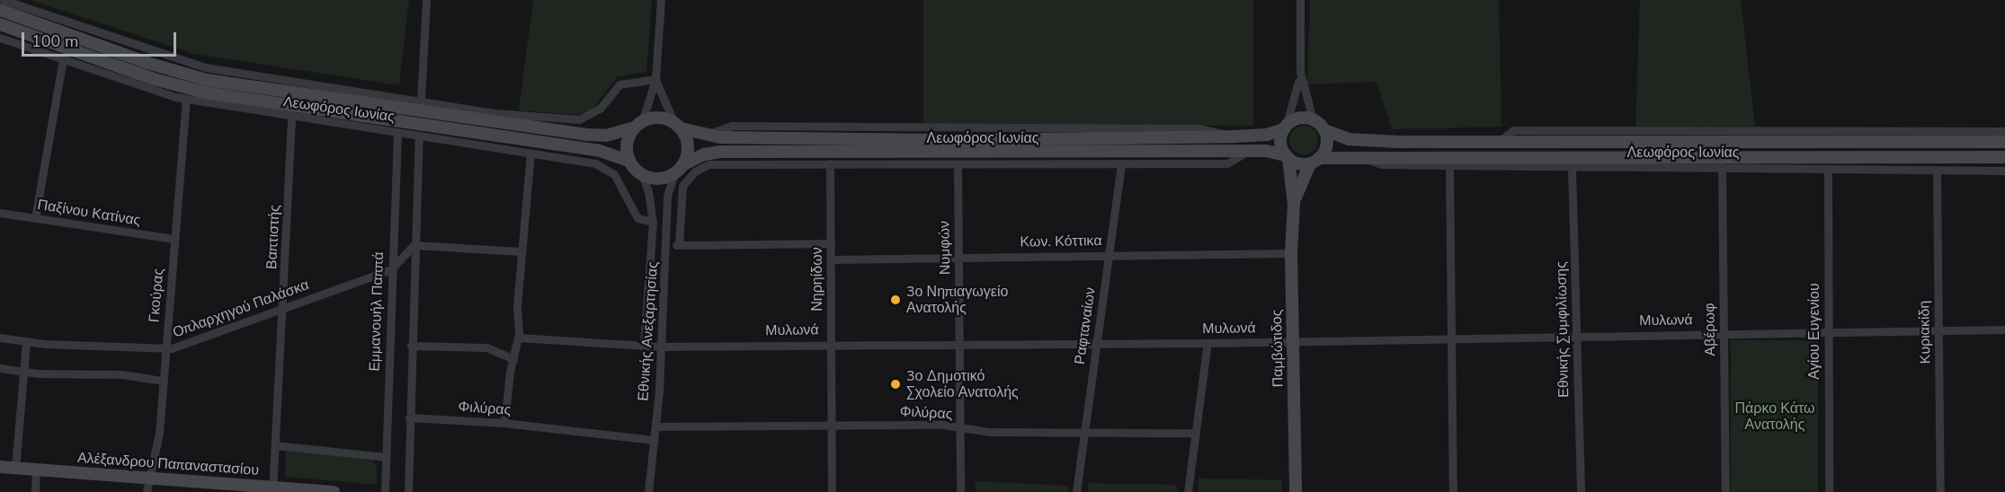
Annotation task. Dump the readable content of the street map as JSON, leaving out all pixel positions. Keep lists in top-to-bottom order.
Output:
{
  "streets": {
    "street": [
      "Λεωφόρος Ιωνίας",
      "Παξίνου Κατίνας",
      "Βαπτιστής",
      "Κων. Κόττικα",
      "Νυμφών",
      "Νηρηίδων",
      "Γκούρας",
      "Οπλαρχηγού Παλάσκα",
      "Εμμανουήλ Παππά",
      "Μυλωνά",
      "Ραφταναίων",
      "Εθνικής Συμφιλίωσης",
      "Αβέρωφ",
      "Εθνικής Ανεξαρτησίας",
      "Αγίου Ευγενίου",
      "Κυριακίδη",
      "Παμβώτιδος",
      "Φιλύρας",
      "Αλέξανδρου Παπαναστασίου"
    ]
  },
  "crossings": [
    ["Λεωφόρος Ιωνίας", "Βαπτιστής"],
    ["Λεωφόρος Ιωνίας", "Γκούρας"],
    ["Λεωφόρος Ιωνίας", "Εμμανουήλ Παππά"],
    ["Λεωφόρος Ιωνίας", "Εθνικής Συμφιλίωσης"],
    ["Λεωφόρος Ιωνίας", "Αβέρωφ"],
    ["Λεωφόρος Ιωνίας", "Εθνικής Ανεξαρτησίας"],
    ["Λεωφόρος Ιωνίας", "Αγίου Ευγενίου"],
    ["Λεωφόρος Ιωνίας", "Κυριακίδη"],
    ["Λεωφόρος Ιωνίας", "Παμβώτιδος"],
    ["Παξίνου Κατίνας", "Γκούρας"],
    ["Βαπτιστής", "Οπλαρχηγού Παλάσκα"],
    ["Βαπτιστής", "Αλέξανδρου Παπαναστασίου"],
    ["Κων. Κόττικα", "Νυμφών"],
    ["Κων. Κόττικα", "Νηρηίδων"],
    ["Κων. Κόττικα", "Ραφταναίων"],
    ["Κων. Κόττικα", "Παμβώτιδος"],
    ["Νυμφών", "Μυλωνά"],
    ["Νυμφών", "Φιλύρας"],
    ["Νηρηίδων", "Μυλωνά"],
    ["Νηρηίδων", "Φιλύρας"],
    ["Γκούρας", "Οπλαρχηγού Παλάσκα"],
    ["Γκούρας", "Αλέξανδρου Παπαναστασίου"],
    ["Οπλαρχηγού Παλάσκα", "Εμμανουήλ Παππά"],
    ["Μυλωνά", "Ραφταναίων"],
    ["Μυλωνά", "Εθνικής Συμφιλίωσης"],
    ["Μυλωνά", "Αβέρωφ"],
    ["Μυλωνά", "Εθνικής Ανεξαρτησίας"],
    ["Μυλωνά", "Αγίου Ευγενίου"],
    ["Μυλωνά", "Κυριακίδη"],
    ["Μυλωνά", "Παμβώτιδος"],
    ["Ραφταναίων", "Φιλύρας"],
    ["Εθνικής Ανεξαρτησίας", "Φιλύρας"]
  ],
  "parks": ["Πάρκο Κάτω Ανατολής"],
  "places": ["3ο Νηπιαγωγείο Ανατολής", "3ο Δημοτικό Σχολείο Ανατολής"],
  "scale_bar": "100 m"
}
